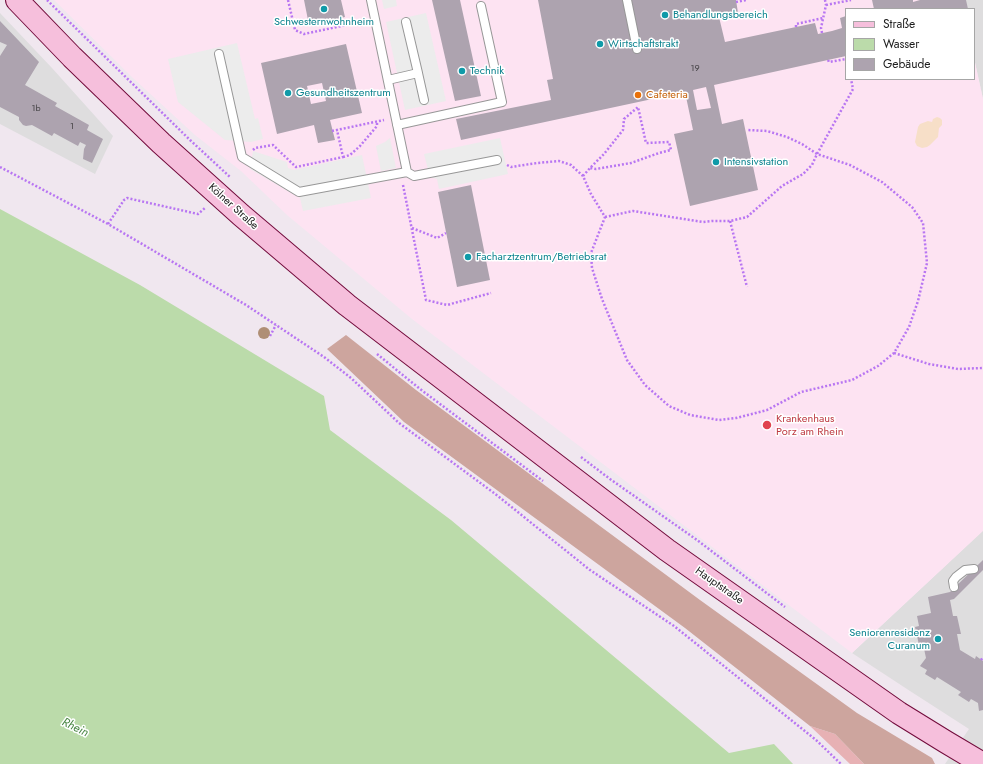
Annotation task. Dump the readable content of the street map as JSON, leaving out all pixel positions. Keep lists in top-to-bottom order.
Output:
{
  "streets": {
    "main road": ["Kölner Straße", "Hauptstraße"]
  },
  "crossings": [
    ["Kölner Straße", "Hauptstraße"]
  ],
  "water": ["Rhein"],
  "places": [
    "Schwesternwohnheim",
    "Behandlungsbereich",
    "Wirtschaftstrakt",
    "Technik",
    "Gesundheitszentrum",
    "Cafeteria",
    "Intensivstation",
    "Facharztzentrum/Betriebsrat",
    "Krankenhaus Porz am Rhein",
    "Seniorenresidenz Curanum"
  ],
  "house_numbers": ["19", "1b", "1"],
  "legend": ["Straße", "Wasser", "Gebäude"]
}
